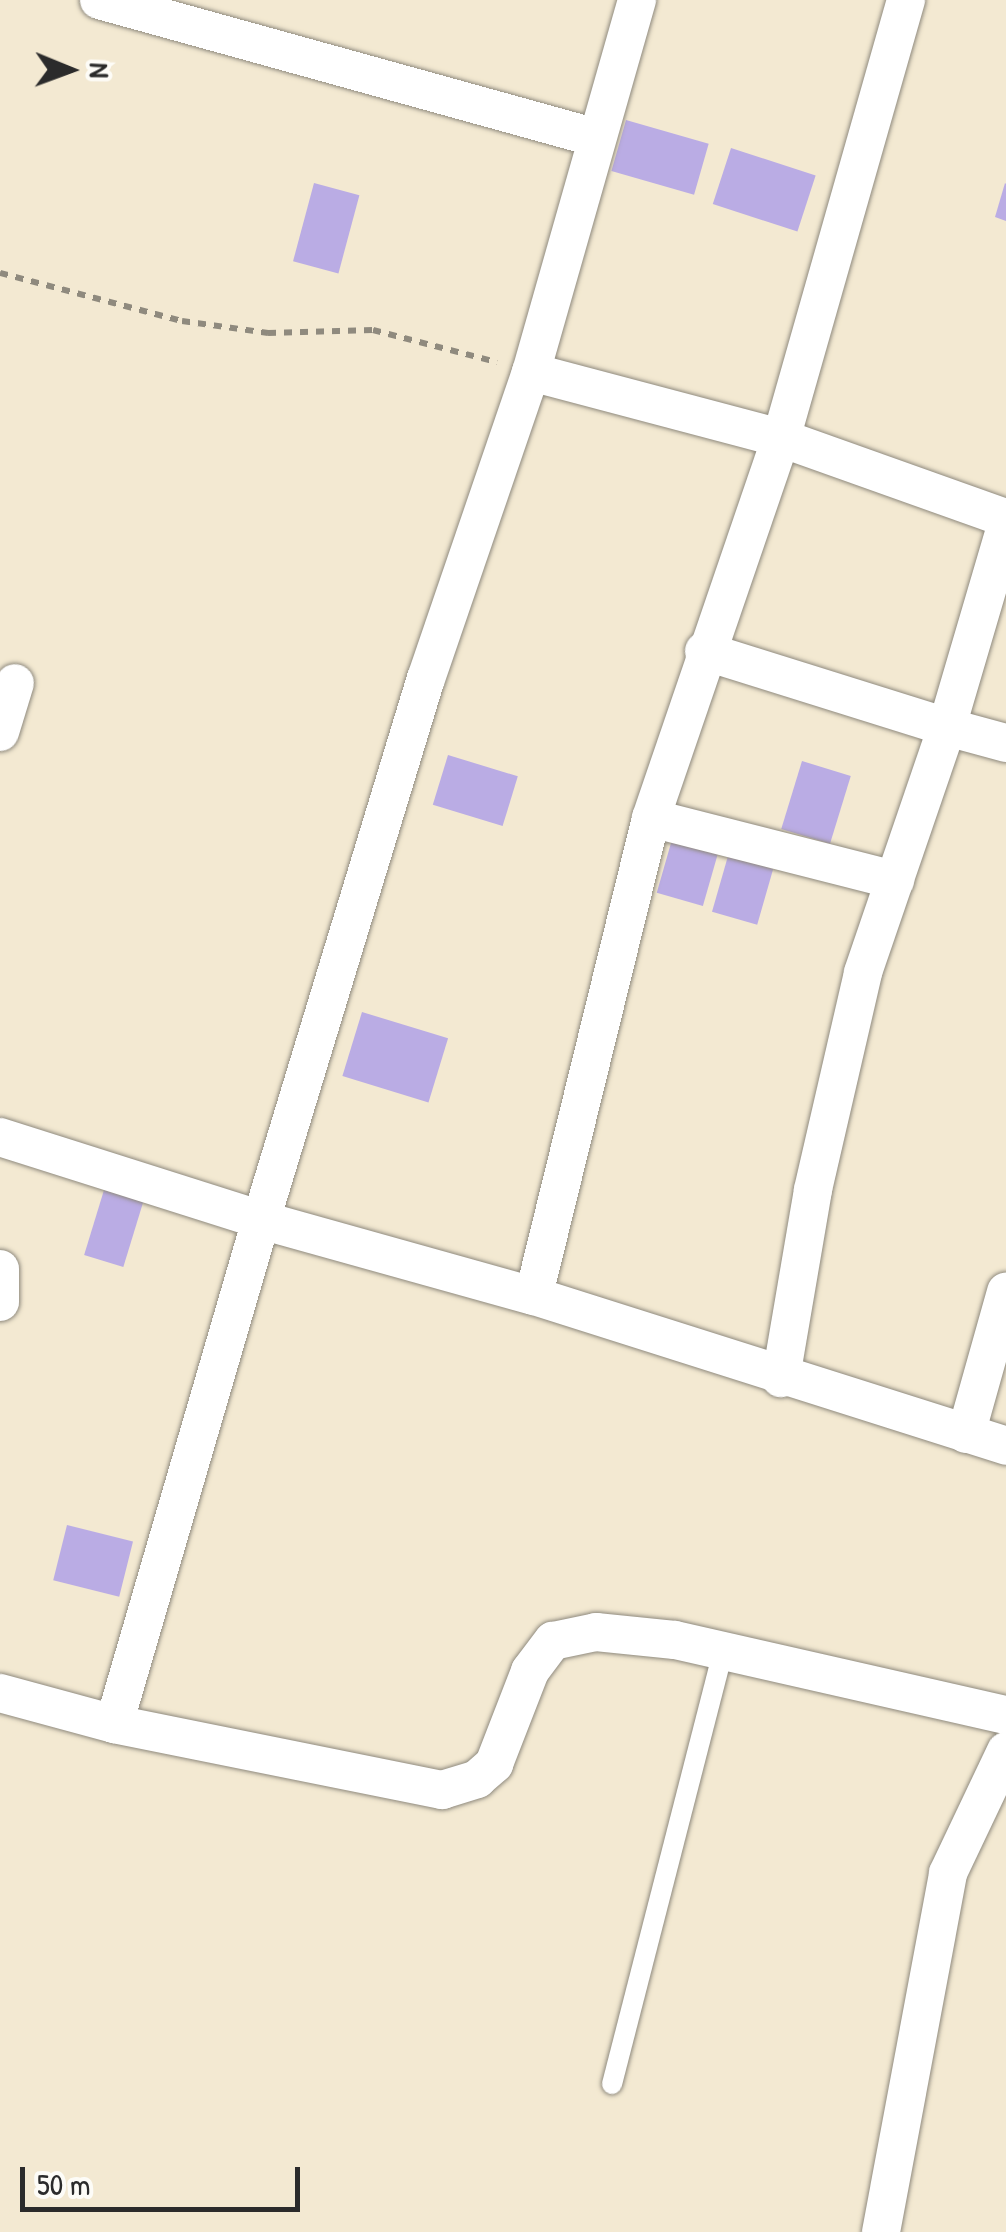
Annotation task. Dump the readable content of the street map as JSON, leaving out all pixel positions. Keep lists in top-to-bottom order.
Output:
{
  "scale_bar": "50 m",
  "north": "right"
}
